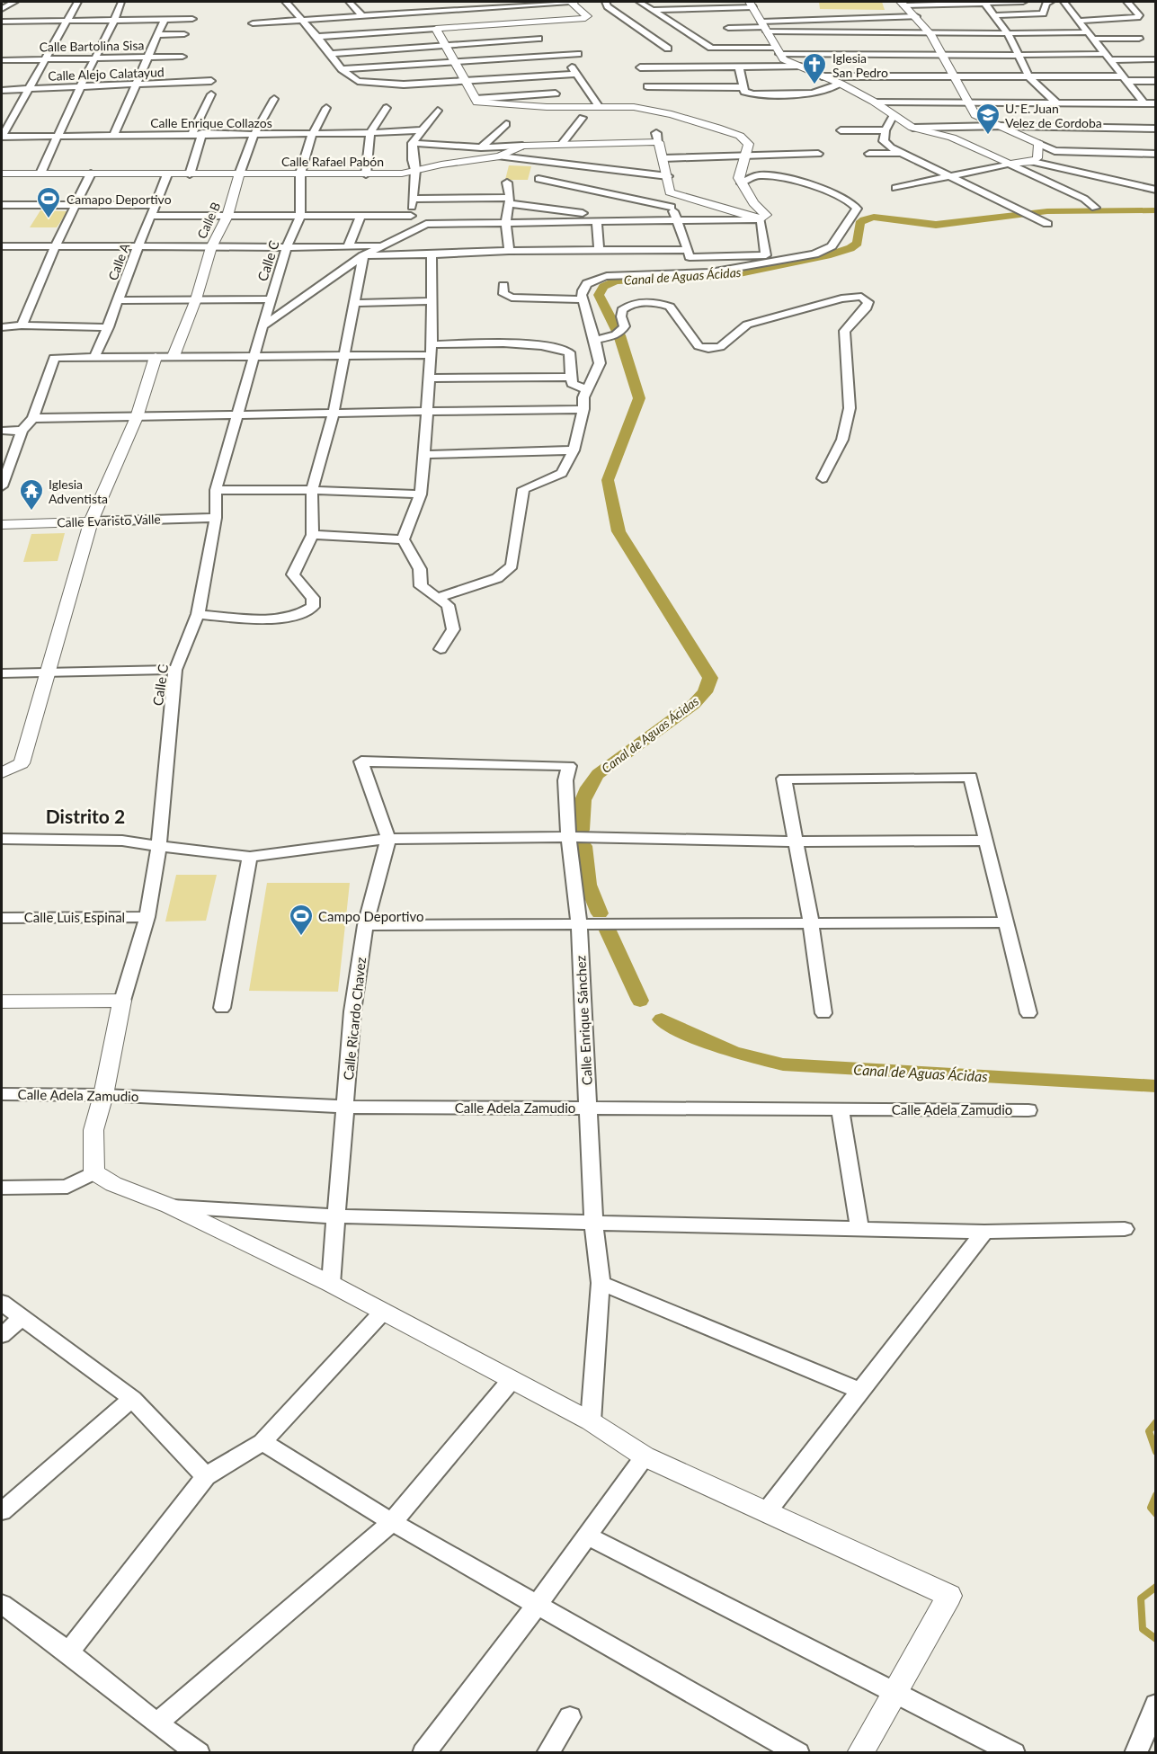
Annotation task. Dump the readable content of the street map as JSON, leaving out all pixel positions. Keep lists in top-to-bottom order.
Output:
{
  "streets": {
    "street": [
      "Calle Bartolina Sisa",
      "Calle Alejo Calatayud",
      "Calle Enrique Collazos",
      "Calle Rafael Pabón",
      "Calle B",
      "Calle C",
      "Calle A",
      "Calle Evaristo Valle",
      "Calle Luis Espinal",
      "Calle Ricardo Chavez",
      "Calle Enrique Sánchez",
      "Calle Adela Zamudio"
    ]
  },
  "crossings": [
    ["Calle Enrique Collazos", "Calle B"],
    ["Calle Enrique Collazos", "Calle C"],
    ["Calle Rafael Pabón", "Calle B"],
    ["Calle Rafael Pabón", "Calle C"],
    ["Calle Rafael Pabón", "Calle A"],
    ["Calle C", "Calle Evaristo Valle"],
    ["Calle C", "Calle Luis Espinal"],
    ["Calle Ricardo Chavez", "Calle Enrique Sánchez"],
    ["Calle Ricardo Chavez", "Calle Adela Zamudio"],
    ["Calle Enrique Sánchez", "Calle Adela Zamudio"]
  ],
  "districts": ["Distrito 2"],
  "water": ["Canal de Aguas Ácidas"],
  "places": {
    "church": ["Iglesia San Pedro"],
    "school or university": ["U. E. Juan Velez de Cordoba"],
    "sports": ["Camapo Deportivo", "Campo Deportivo"],
    "temple": ["Iglesia Adventista"]
  }
}
